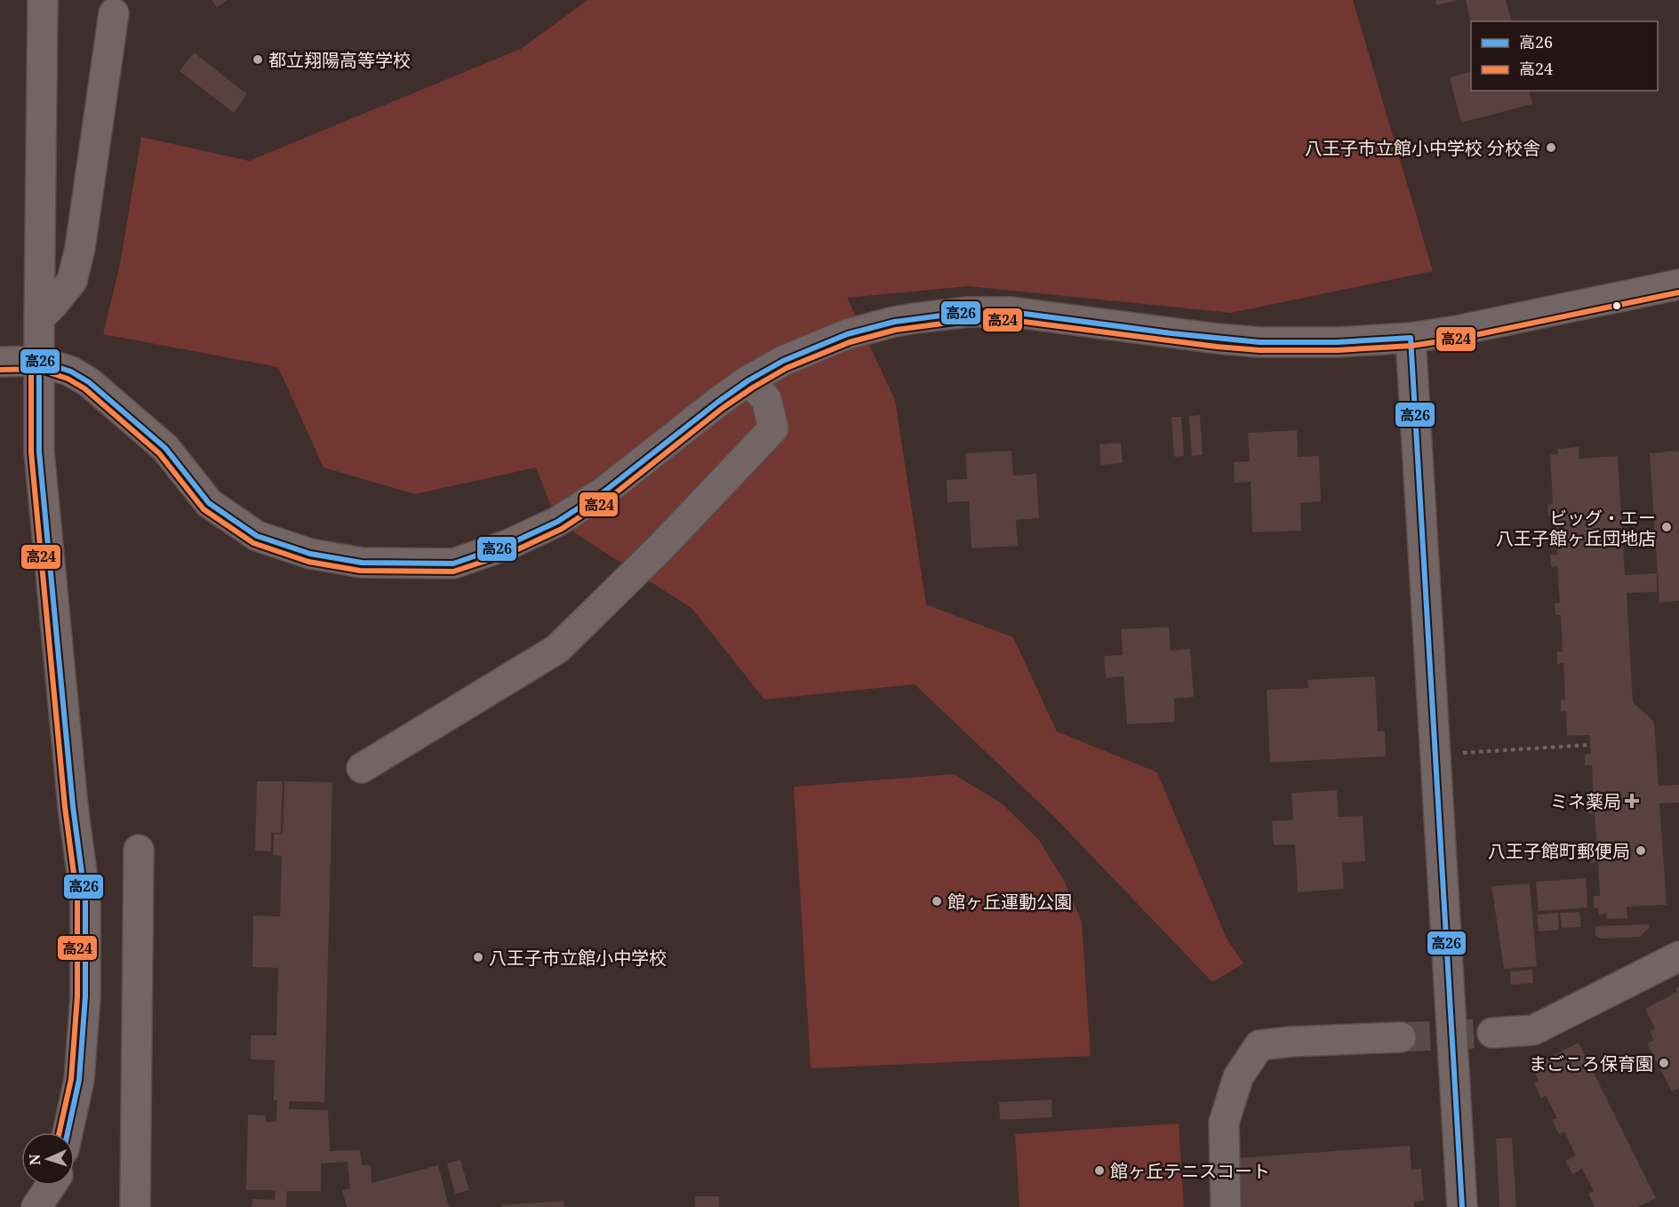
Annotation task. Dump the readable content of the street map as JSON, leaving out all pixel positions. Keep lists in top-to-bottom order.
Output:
{
  "places": {
    "other": [
      "都立翔陽高等学校",
      "八王子市立館小中学校 分校舎",
      "ビッグ・エー 八王子館ヶ丘団地店",
      "八王子館町郵便局",
      "館ヶ丘運動公園",
      "八王子市立館小中学校",
      "まごころ保育園",
      "館ヶ丘テニスコート"
    ],
    "health": ["ミネ薬局"]
  },
  "lines": ["transit line 高24", "transit line 高26"],
  "legend": ["高26", "高24"],
  "north": "left"
}
